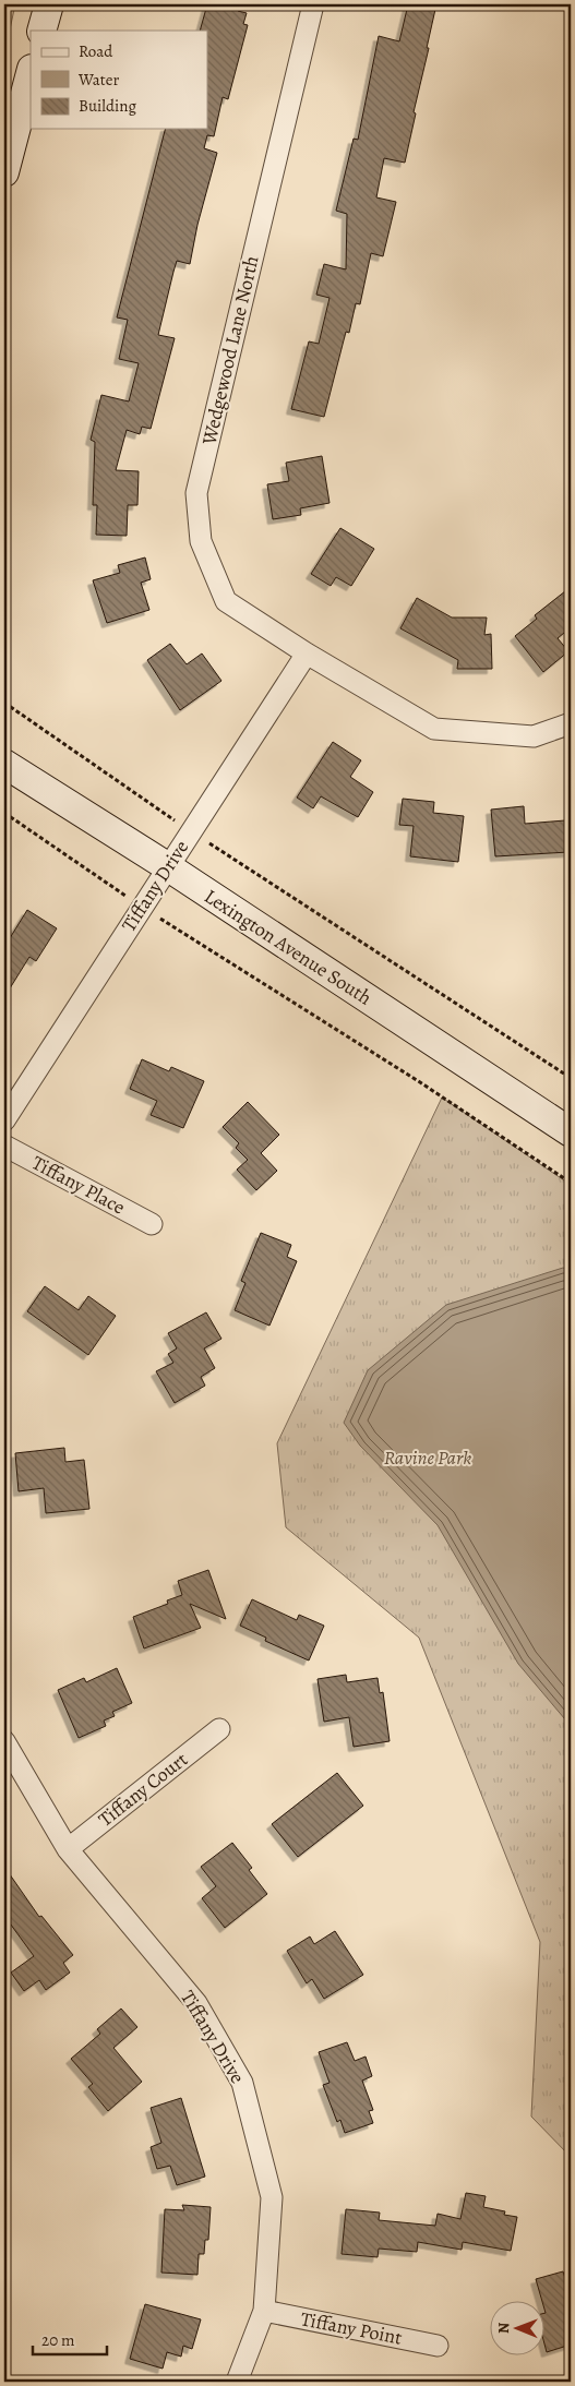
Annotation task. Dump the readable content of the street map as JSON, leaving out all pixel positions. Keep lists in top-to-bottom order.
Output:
{
  "streets": {
    "street": [
      "Wedgewood Lane North",
      "Tiffany Drive",
      "Lexington Avenue South",
      "Tiffany Place",
      "Tiffany Court",
      "Tiffany Point"
    ]
  },
  "crossings": [
    ["Wedgewood Lane North", "Tiffany Drive"],
    ["Tiffany Drive", "Lexington Avenue South"],
    ["Tiffany Drive", "Tiffany Court"],
    ["Tiffany Drive", "Tiffany Point"]
  ],
  "parks": ["Ravine Park"],
  "legend": ["Road", "Water", "Building"],
  "scale_bar": "20 m",
  "north": "left"
}
